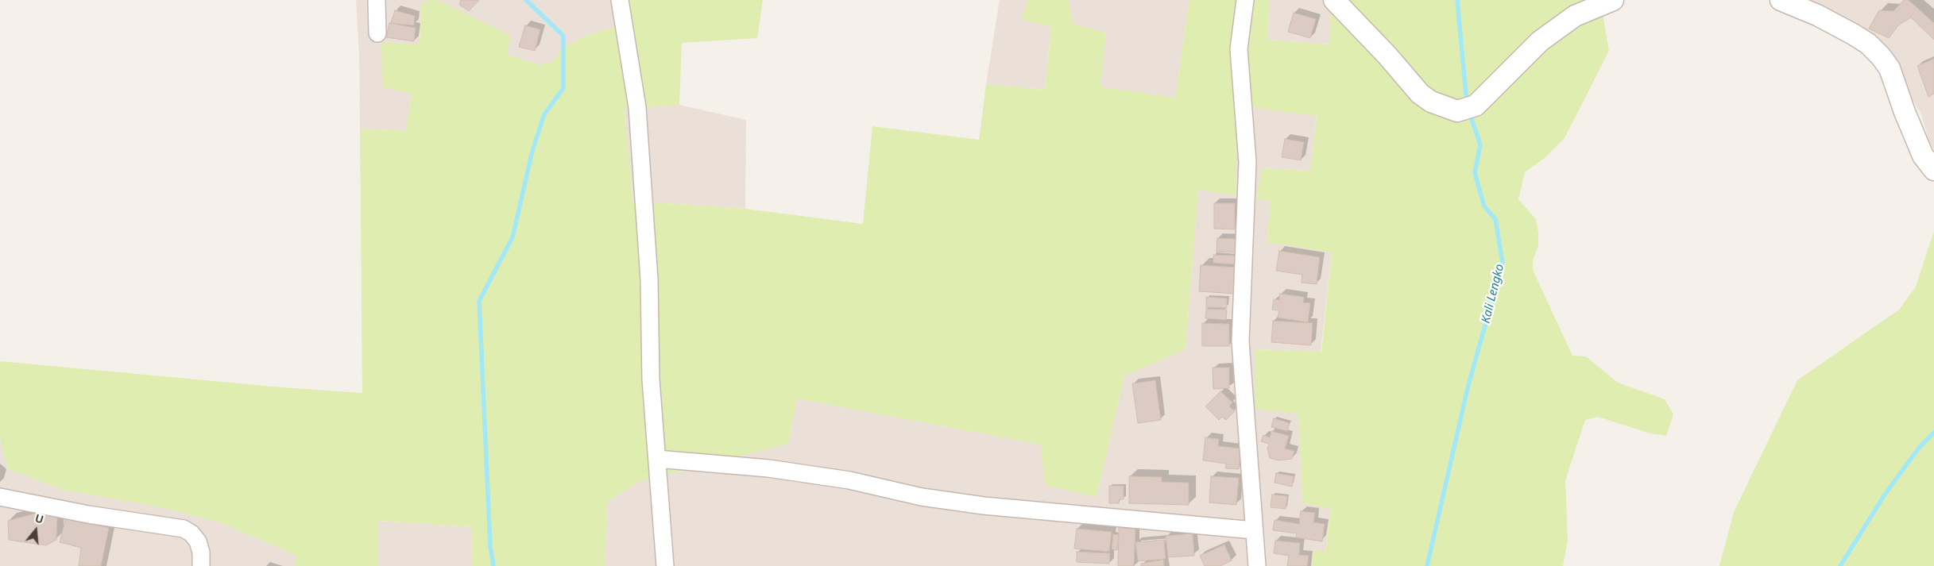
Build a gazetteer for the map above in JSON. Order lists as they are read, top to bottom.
{
  "water": ["Kali Lengko"],
  "north": "top"
}
